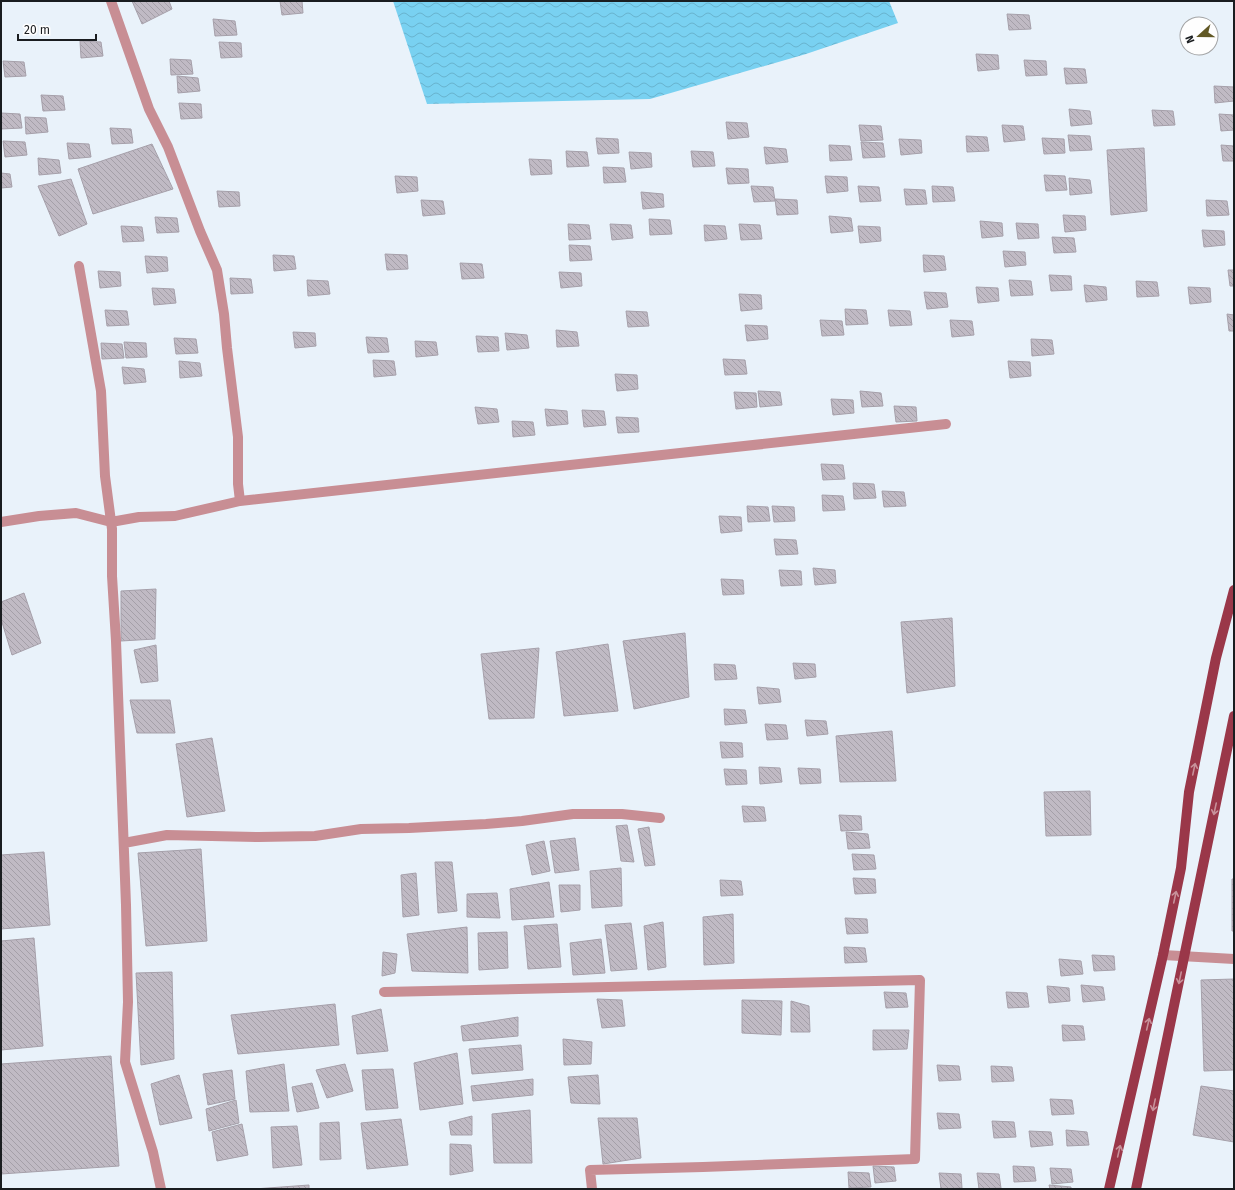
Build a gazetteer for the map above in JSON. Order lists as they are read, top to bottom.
{
  "scale_bar": "20 m",
  "north": "left"
}
